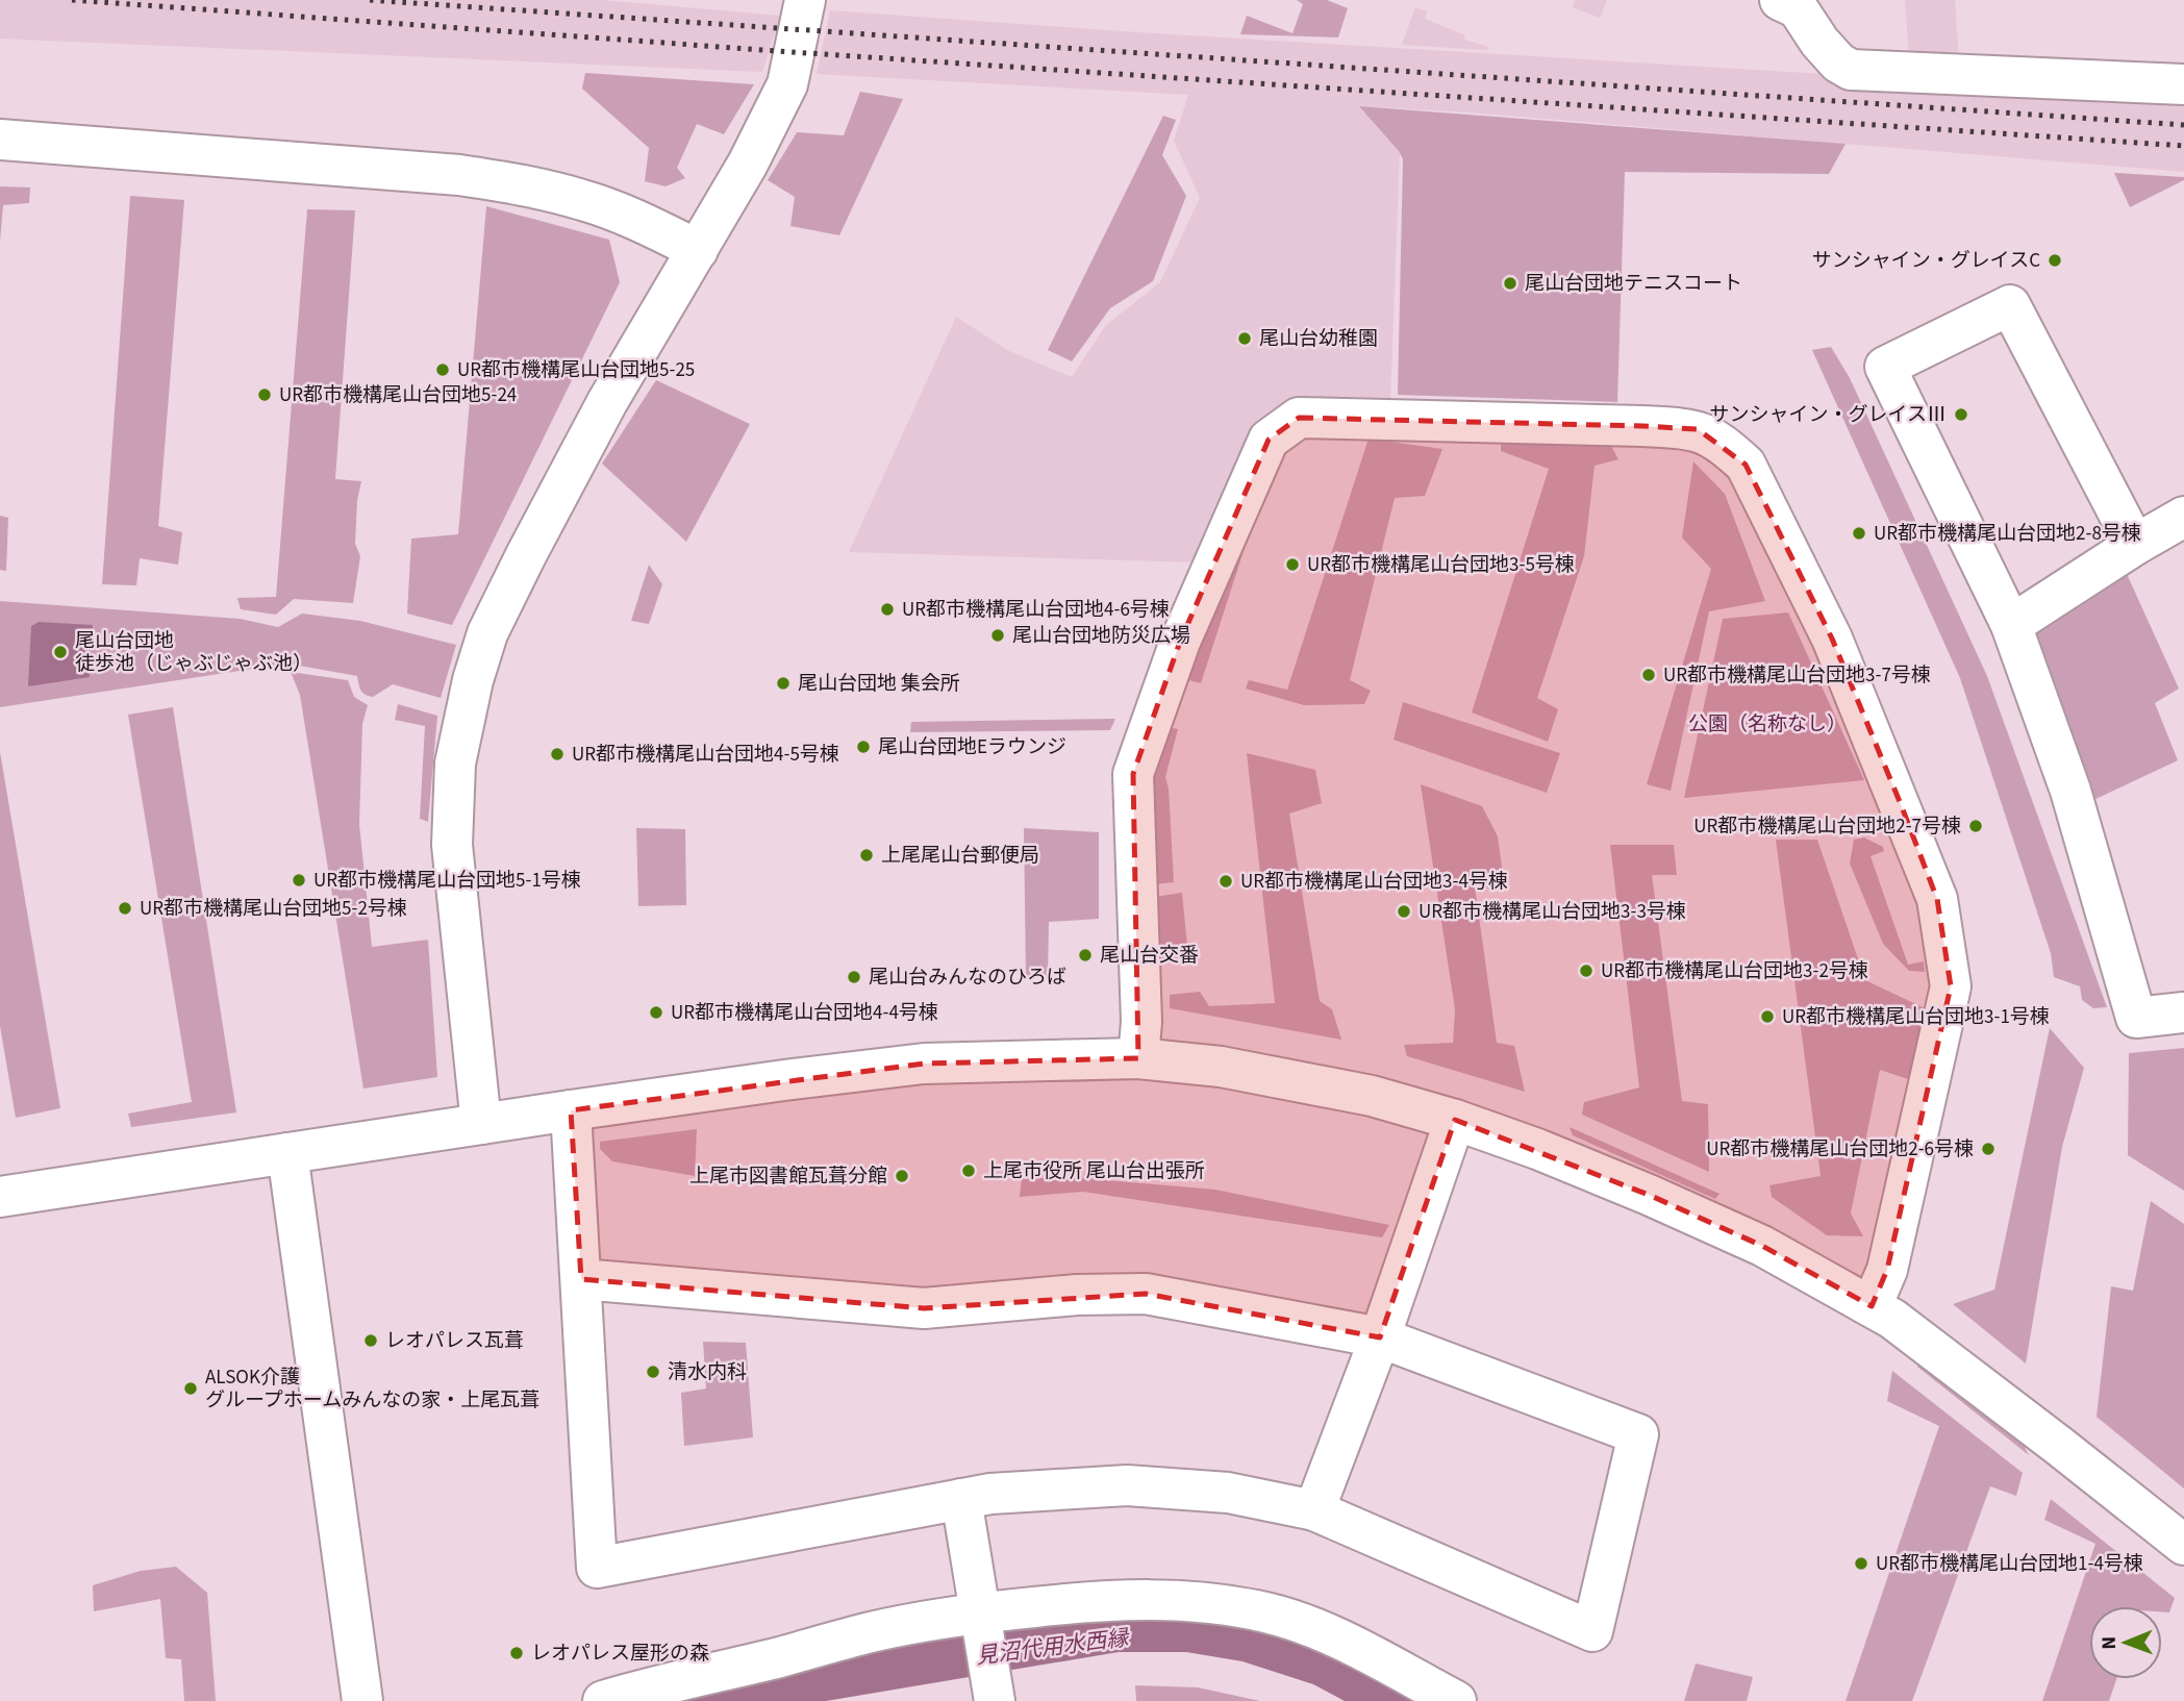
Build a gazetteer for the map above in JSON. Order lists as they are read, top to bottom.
{
  "water": ["見沼代用水西縁"],
  "parks": ["公園（名称なし）"],
  "places": [
    "サンシャイン・グレイスC",
    "尾山台団地テニスコート",
    "尾山台幼稚園",
    "UR都市機構尾山台団地5-25",
    "UR都市機構尾山台団地5-24",
    "サンシャイン・グレイスⅢ",
    "UR都市機構尾山台団地2-8号棟",
    "UR都市機構尾山台団地3-5号棟",
    "UR都市機構尾山台団地4-6号棟",
    "尾山台団地防災広場",
    "尾山台団地 徒歩池（じゃぶじゃぶ池）",
    "UR都市機構尾山台団地3-7号棟",
    "尾山台団地 集会所",
    "尾山台団地Eラウンジ",
    "UR都市機構尾山台団地4-5号棟",
    "UR都市機構尾山台団地2-7号棟",
    "上尾尾山台郵便局",
    "UR都市機構尾山台団地5-1号棟",
    "UR都市機構尾山台団地3-4号棟",
    "UR都市機構尾山台団地5-2号棟",
    "UR都市機構尾山台団地3-3号棟",
    "尾山台交番",
    "UR都市機構尾山台団地3-2号棟",
    "尾山台みんなのひろば",
    "UR都市機構尾山台団地4-4号棟",
    "UR都市機構尾山台団地3-1号棟",
    "UR都市機構尾山台団地2-6号棟",
    "上尾市役所 尾山台出張所",
    "上尾市図書館瓦葺分館",
    "レオパレス瓦葺",
    "清水内科",
    "ALSOK介護 グループホームみんなの家・上尾瓦葺",
    "UR都市機構尾山台団地1-4号棟",
    "レオパレス屋形の森"
  ],
  "north": "left"
}
